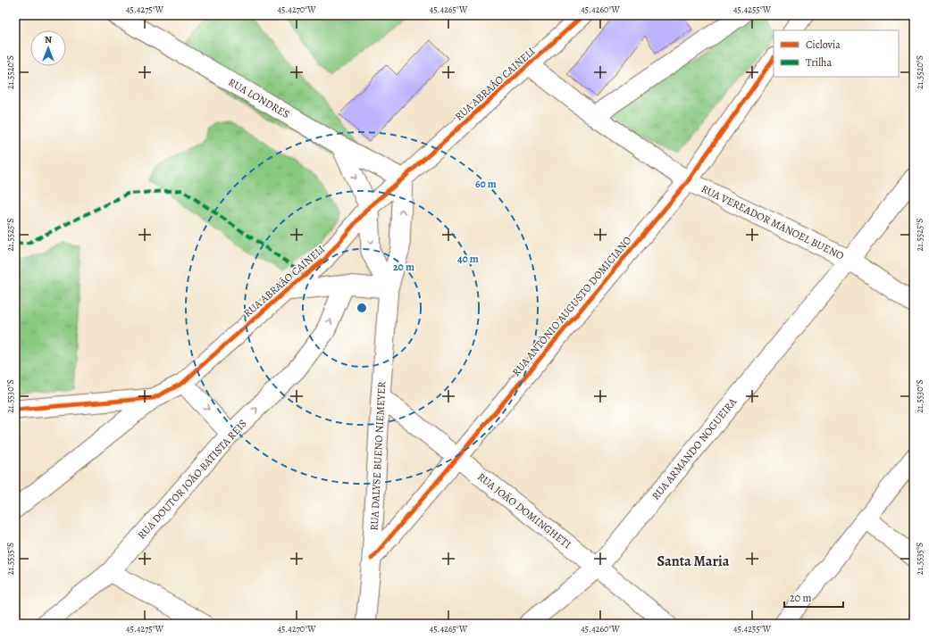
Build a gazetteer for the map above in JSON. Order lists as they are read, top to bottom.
{
  "streets": {
    "street": [
      "RUA ABRAÃO CAINELI",
      "RUA LONDRES",
      "RUA VEREADOR MANOEL BUENO",
      "RUA ANTÔNIO AUGUSTO DOMICIANO",
      "RUA ARMANDO NOGUEIRA",
      "RUA DALYSE BUENO NIEMEYER",
      "RUA DOUTOR JOÃO BATISTA REIS",
      "RUA JOÃO DOMINGHETI"
    ]
  },
  "crossings": [
    ["RUA ABRAÃO CAINELI", "RUA LONDRES"],
    ["RUA ABRAÃO CAINELI", "RUA VEREADOR MANOEL BUENO"],
    ["RUA ABRAÃO CAINELI", "RUA DALYSE BUENO NIEMEYER"],
    ["RUA LONDRES", "RUA DALYSE BUENO NIEMEYER"],
    ["RUA VEREADOR MANOEL BUENO", "RUA ANTÔNIO AUGUSTO DOMICIANO"],
    ["RUA VEREADOR MANOEL BUENO", "RUA ARMANDO NOGUEIRA"],
    ["RUA ANTÔNIO AUGUSTO DOMICIANO", "RUA DALYSE BUENO NIEMEYER"],
    ["RUA ANTÔNIO AUGUSTO DOMICIANO", "RUA JOÃO DOMINGHETI"],
    ["RUA ARMANDO NOGUEIRA", "RUA JOÃO DOMINGHETI"],
    ["RUA DALYSE BUENO NIEMEYER", "RUA JOÃO DOMINGHETI"]
  ],
  "one_way": ["RUA DOUTOR JOÃO BATISTA REIS"],
  "districts": ["Santa Maria"],
  "legend": ["Ciclovia", "Trilha"],
  "scale_bar": "20 m",
  "north": "top",
  "coordinates": [
    "45.4275°W",
    "45.4270°W",
    "45.4265°W",
    "45.4260°W",
    "45.4255°W",
    "21.5520°S",
    "21.5525°S",
    "21.5530°S",
    "21.5535°S"
  ],
  "rings": ["60 m", "40 m", "20 m"]
}
